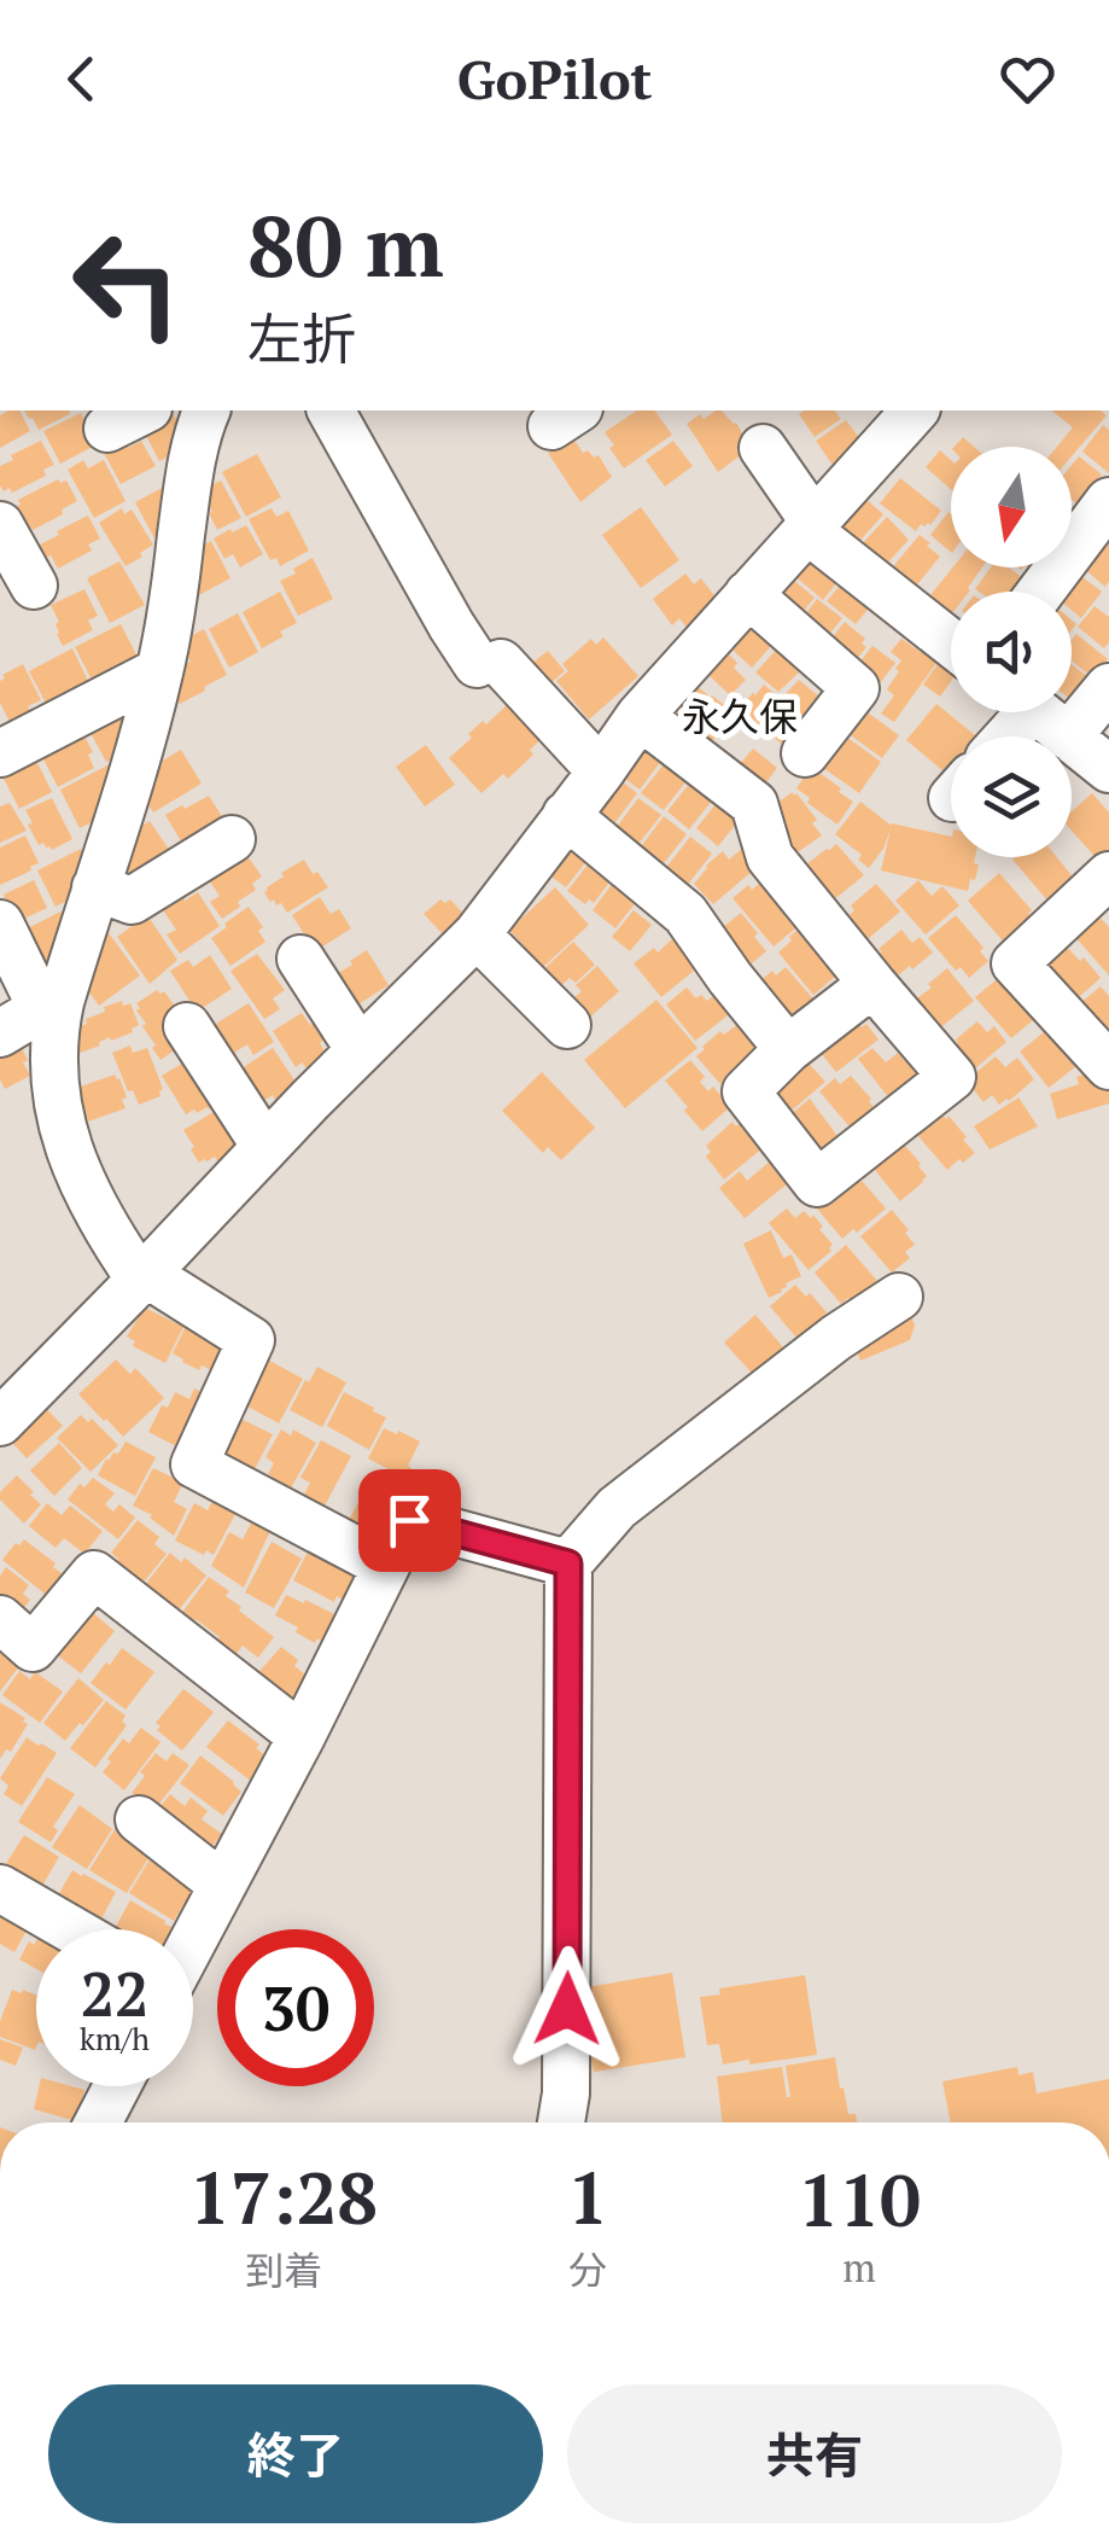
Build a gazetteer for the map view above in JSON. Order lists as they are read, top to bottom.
{
  "districts": ["永久保"],
  "north": "bottom",
  "page": {
    "header": "GoPilot",
    "turn": ["80 m", "左折"],
    "speed": "22 km/h",
    "limit": "30",
    "eta": [
      "17:28",
      "到着",
      "1",
      "分",
      "110",
      "m"
    ],
    "buttons": ["終了", "共有"]
  }
}
